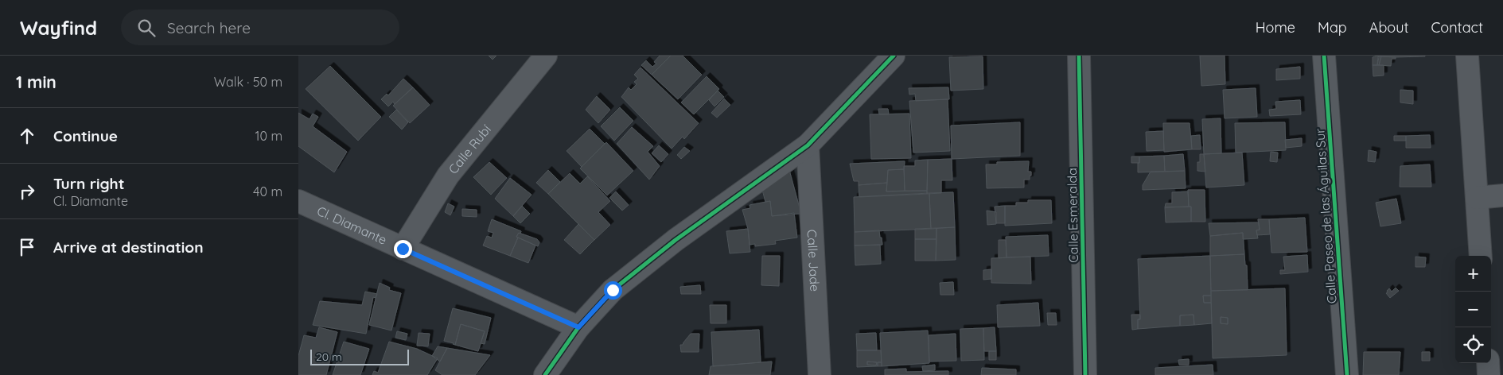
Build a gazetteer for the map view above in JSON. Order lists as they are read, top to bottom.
{
  "streets": {
    "street": [
      "Calle Rubí",
      "Calle Esmeralda",
      "Calle Paseo de las Águilas Sur",
      "Cl. Diamante",
      "Calle Jade"
    ]
  },
  "crossings": [
    ["Calle Rubí", "Cl. Diamante"]
  ],
  "scale_bar": "20 m",
  "page": {
    "header": "Wayfind",
    "search": "Search here",
    "nav": [
      "Home",
      "Map",
      "About",
      "Contact"
    ],
    "heading": ["1 min", "Walk · 50 m"],
    "list": [
      ["Continue", "10 m"],
      ["Turn right", "Cl. Diamante", "40 m"],
      "Arrive at destination"
    ],
    "map_buttons": ["+", "−"],
    "scale": "20 m"
  }
}
